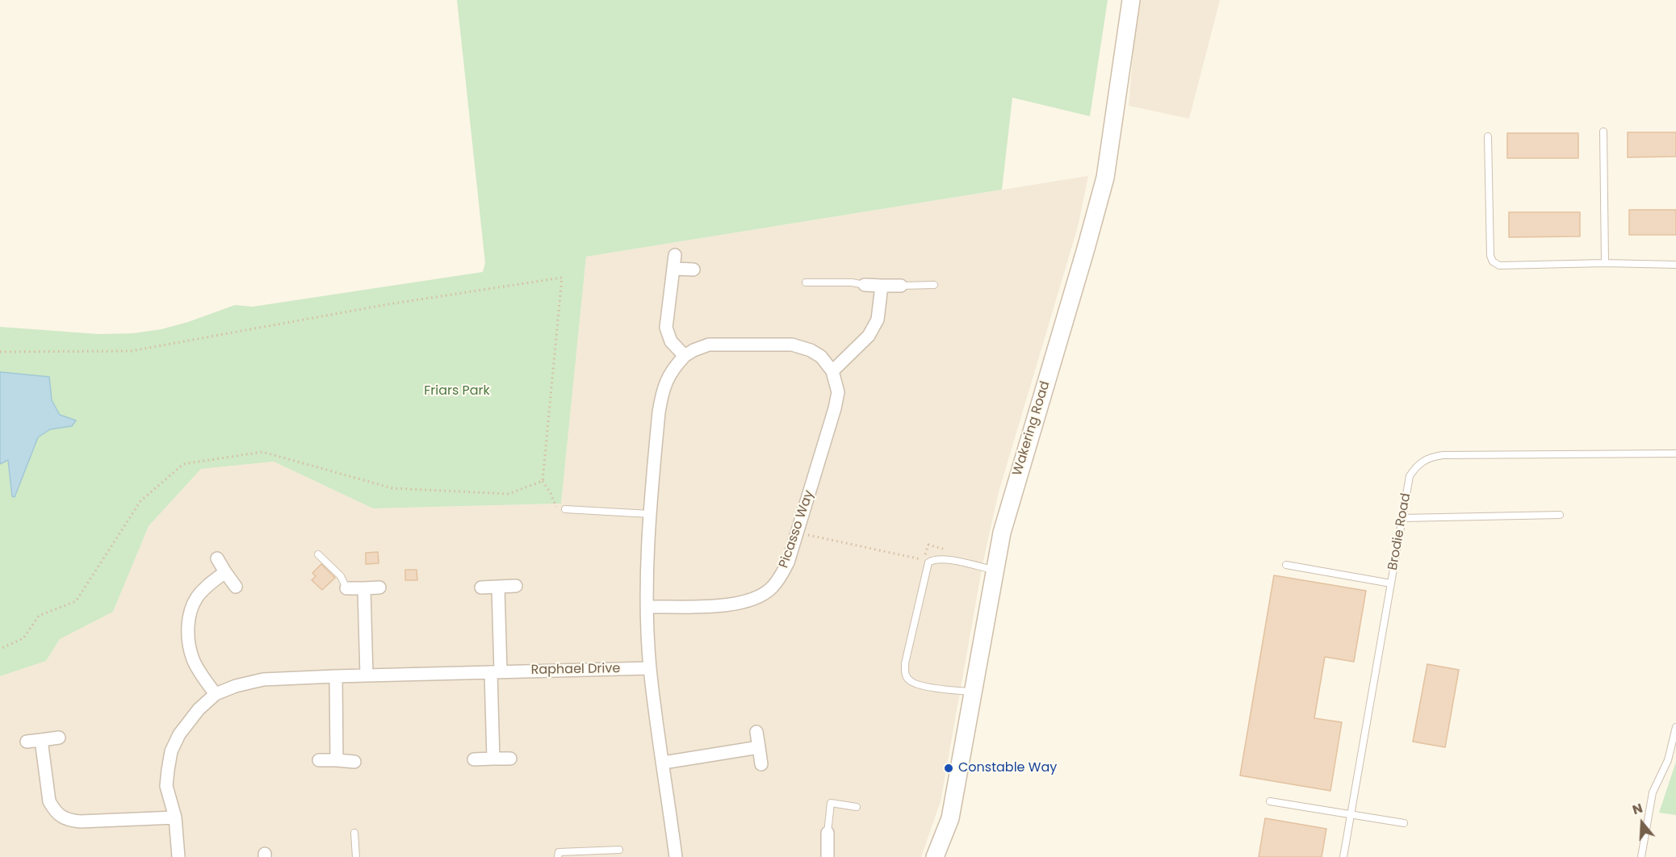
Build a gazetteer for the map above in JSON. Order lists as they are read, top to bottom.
{
  "streets": {
    "street": ["Wakering Road", "Picasso Way", "Raphael Drive"],
    "lane": ["Brodie Road"]
  },
  "parks": ["Friars Park"],
  "places": ["Constable Way"],
  "north": "top"
}
